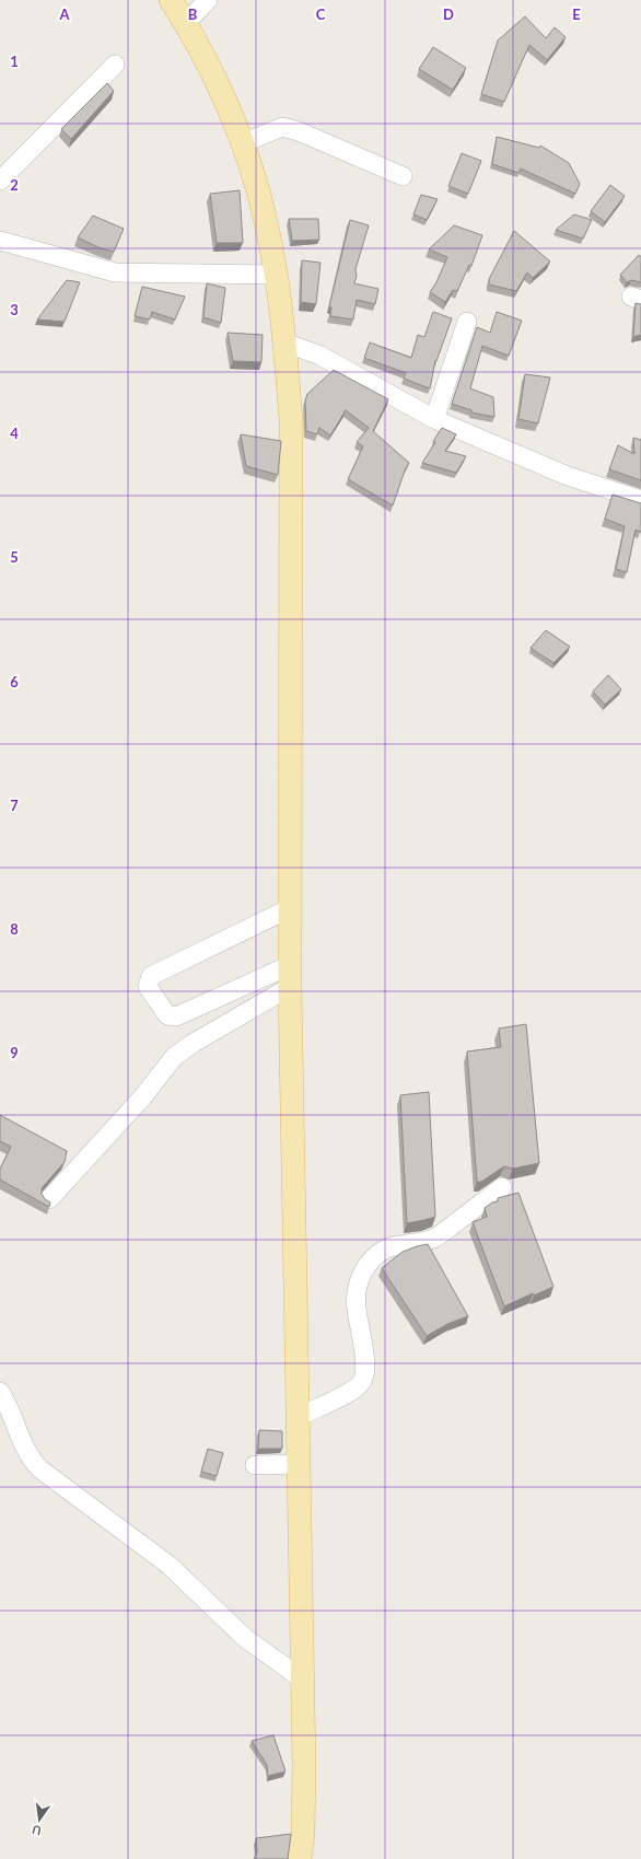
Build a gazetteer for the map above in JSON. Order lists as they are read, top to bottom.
{
  "north": "bottom",
  "grid": {
    "columns": [
      "A",
      "B",
      "C",
      "D",
      "E"
    ],
    "rows": [
      "1",
      "2",
      "3",
      "4",
      "5",
      "6",
      "7",
      "8",
      "9"
    ]
  }
}
